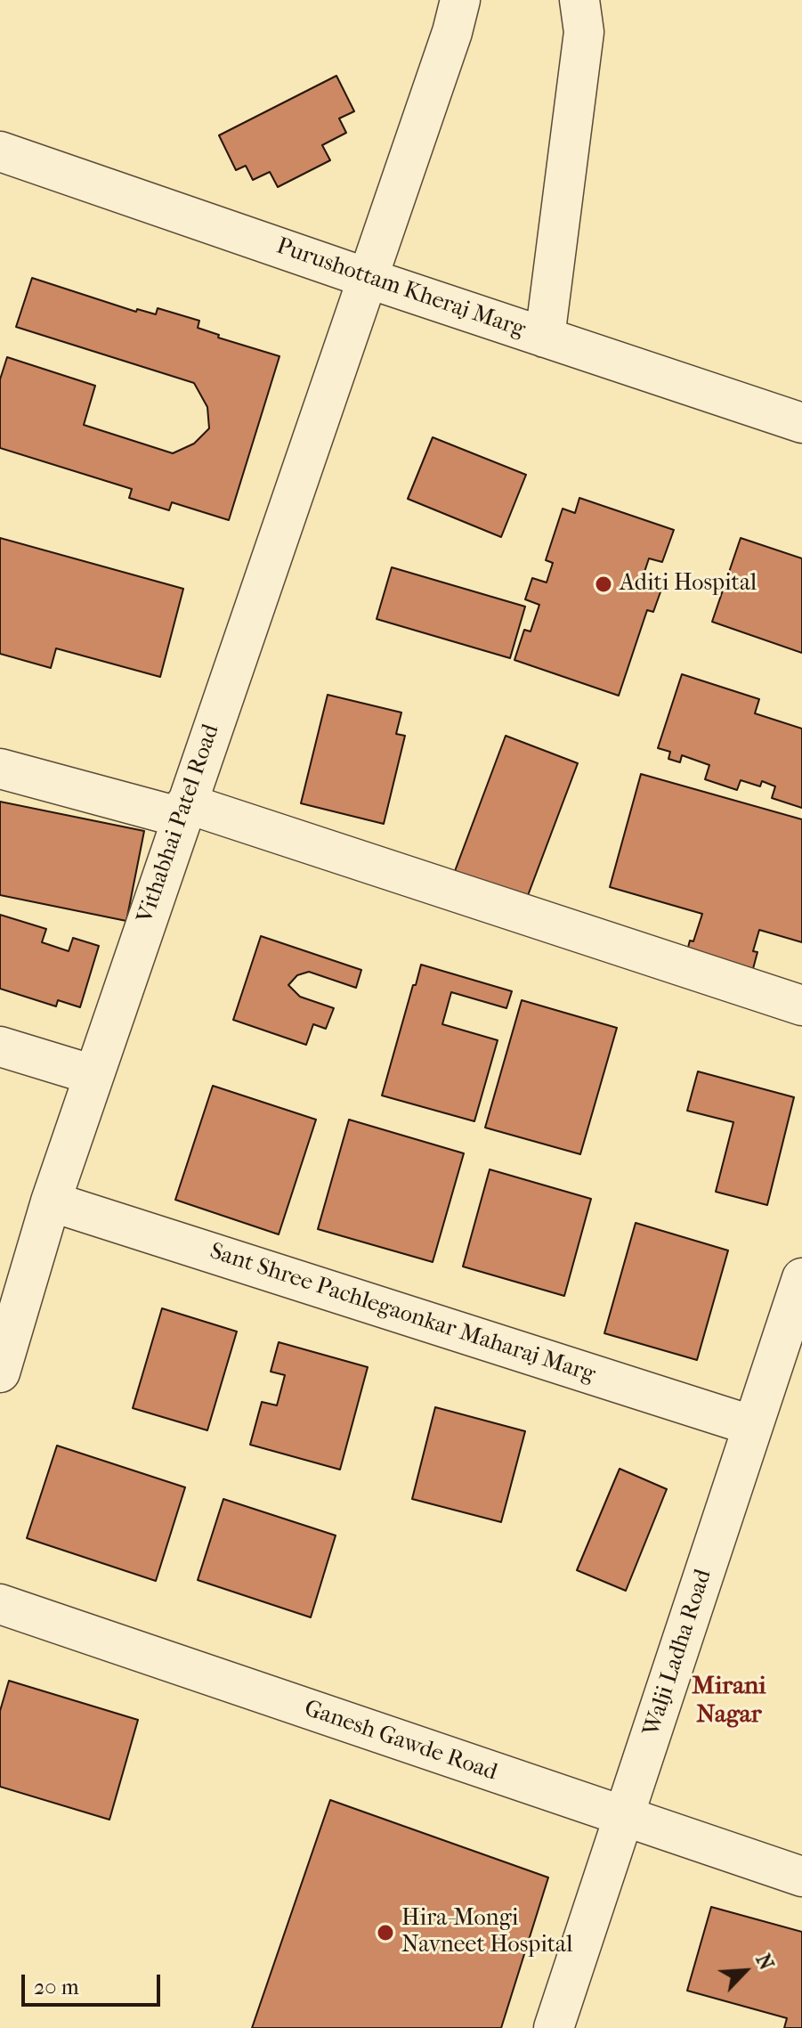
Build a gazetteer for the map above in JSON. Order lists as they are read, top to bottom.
{
  "streets": {
    "street": [
      "Purushottam Kheraj Marg",
      "Vithabhai Patel Road",
      "Sant Shree Pachlegaonkar Maharaj Marg",
      "Walji Ladha Road",
      "Ganesh Gawde Road"
    ]
  },
  "crossings": [
    ["Purushottam Kheraj Marg", "Vithabhai Patel Road"],
    ["Vithabhai Patel Road", "Sant Shree Pachlegaonkar Maharaj Marg"],
    ["Sant Shree Pachlegaonkar Maharaj Marg", "Walji Ladha Road"],
    ["Walji Ladha Road", "Ganesh Gawde Road"]
  ],
  "districts": ["Mirani Nagar"],
  "places": ["Aditi Hospital", "Hira-Mongi Navneet Hospital"],
  "scale_bar": "20 m",
  "north": "top right"
}
